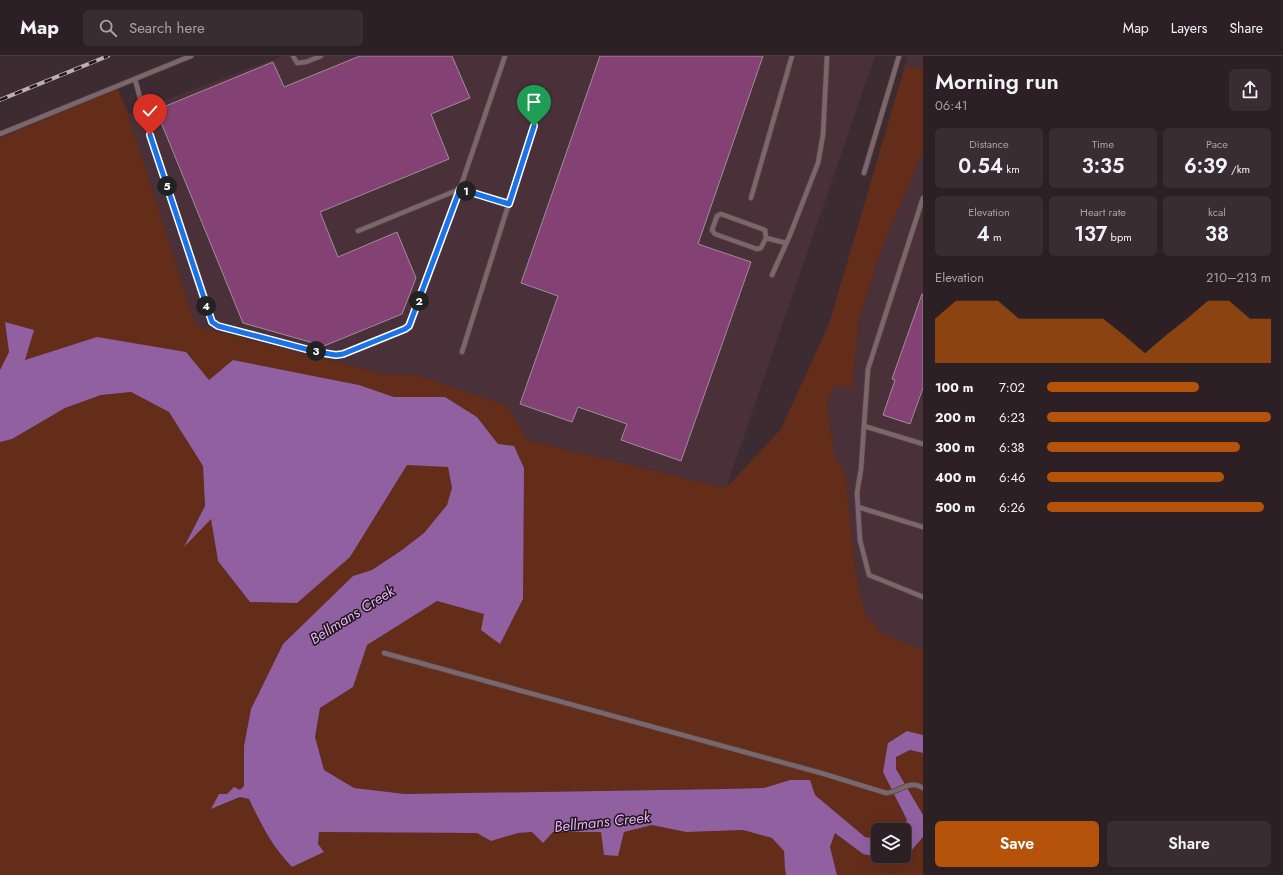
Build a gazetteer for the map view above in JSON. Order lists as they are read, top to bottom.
{
  "water": ["Bellmans Creek"],
  "page": {
    "header": "Map",
    "search": "Search here",
    "nav": ["Map", "Layers", "Share"],
    "heading": ["Morning run", "06:41"],
    "stats": [
      ["Distance", "0.54 km"],
      ["Time", "3:35"],
      ["Pace", "6:39 /km"],
      ["Elevation", "4 m"],
      ["Heart rate", "137 bpm"],
      ["kcal", "38"]
    ],
    "pins": [
      "5",
      "1",
      "2",
      "4",
      "3"
    ],
    "chart": ["Elevation", "210–213 m"],
    "list": [
      {
        "name": "100 m",
        "note": "7:02"
      },
      {
        "name": "200 m",
        "note": "6:23"
      },
      {
        "name": "300 m",
        "note": "6:38"
      },
      {
        "name": "400 m",
        "note": "6:46"
      },
      {
        "name": "500 m",
        "note": "6:26"
      }
    ],
    "buttons": ["Save", "Share"]
  }
}
